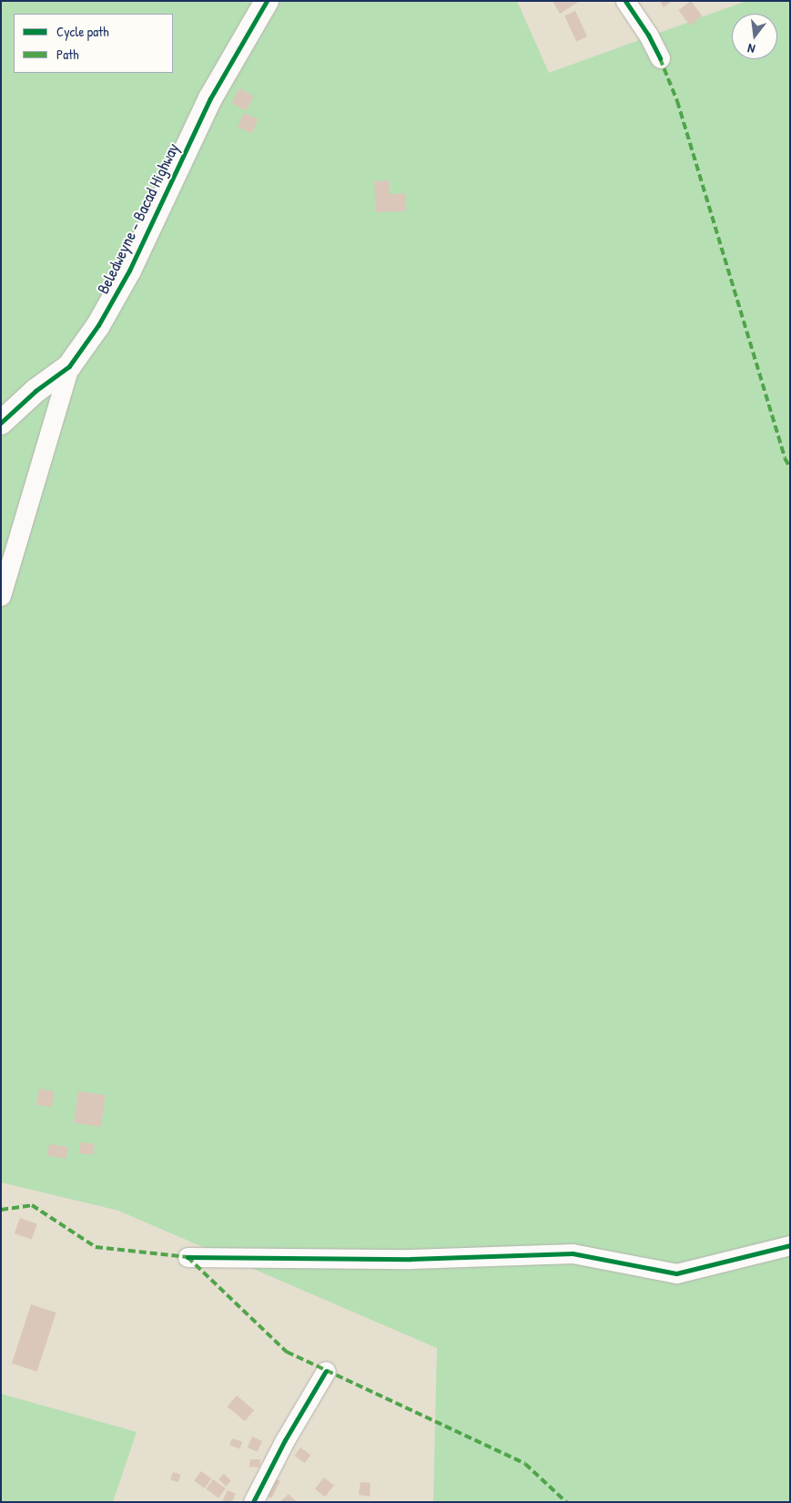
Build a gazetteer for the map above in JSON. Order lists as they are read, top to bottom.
{
  "streets": {
    "street": ["Beledweyne - Bacad Highway"]
  },
  "legend": ["Cycle path", "Path"],
  "north": "bottom"
}
